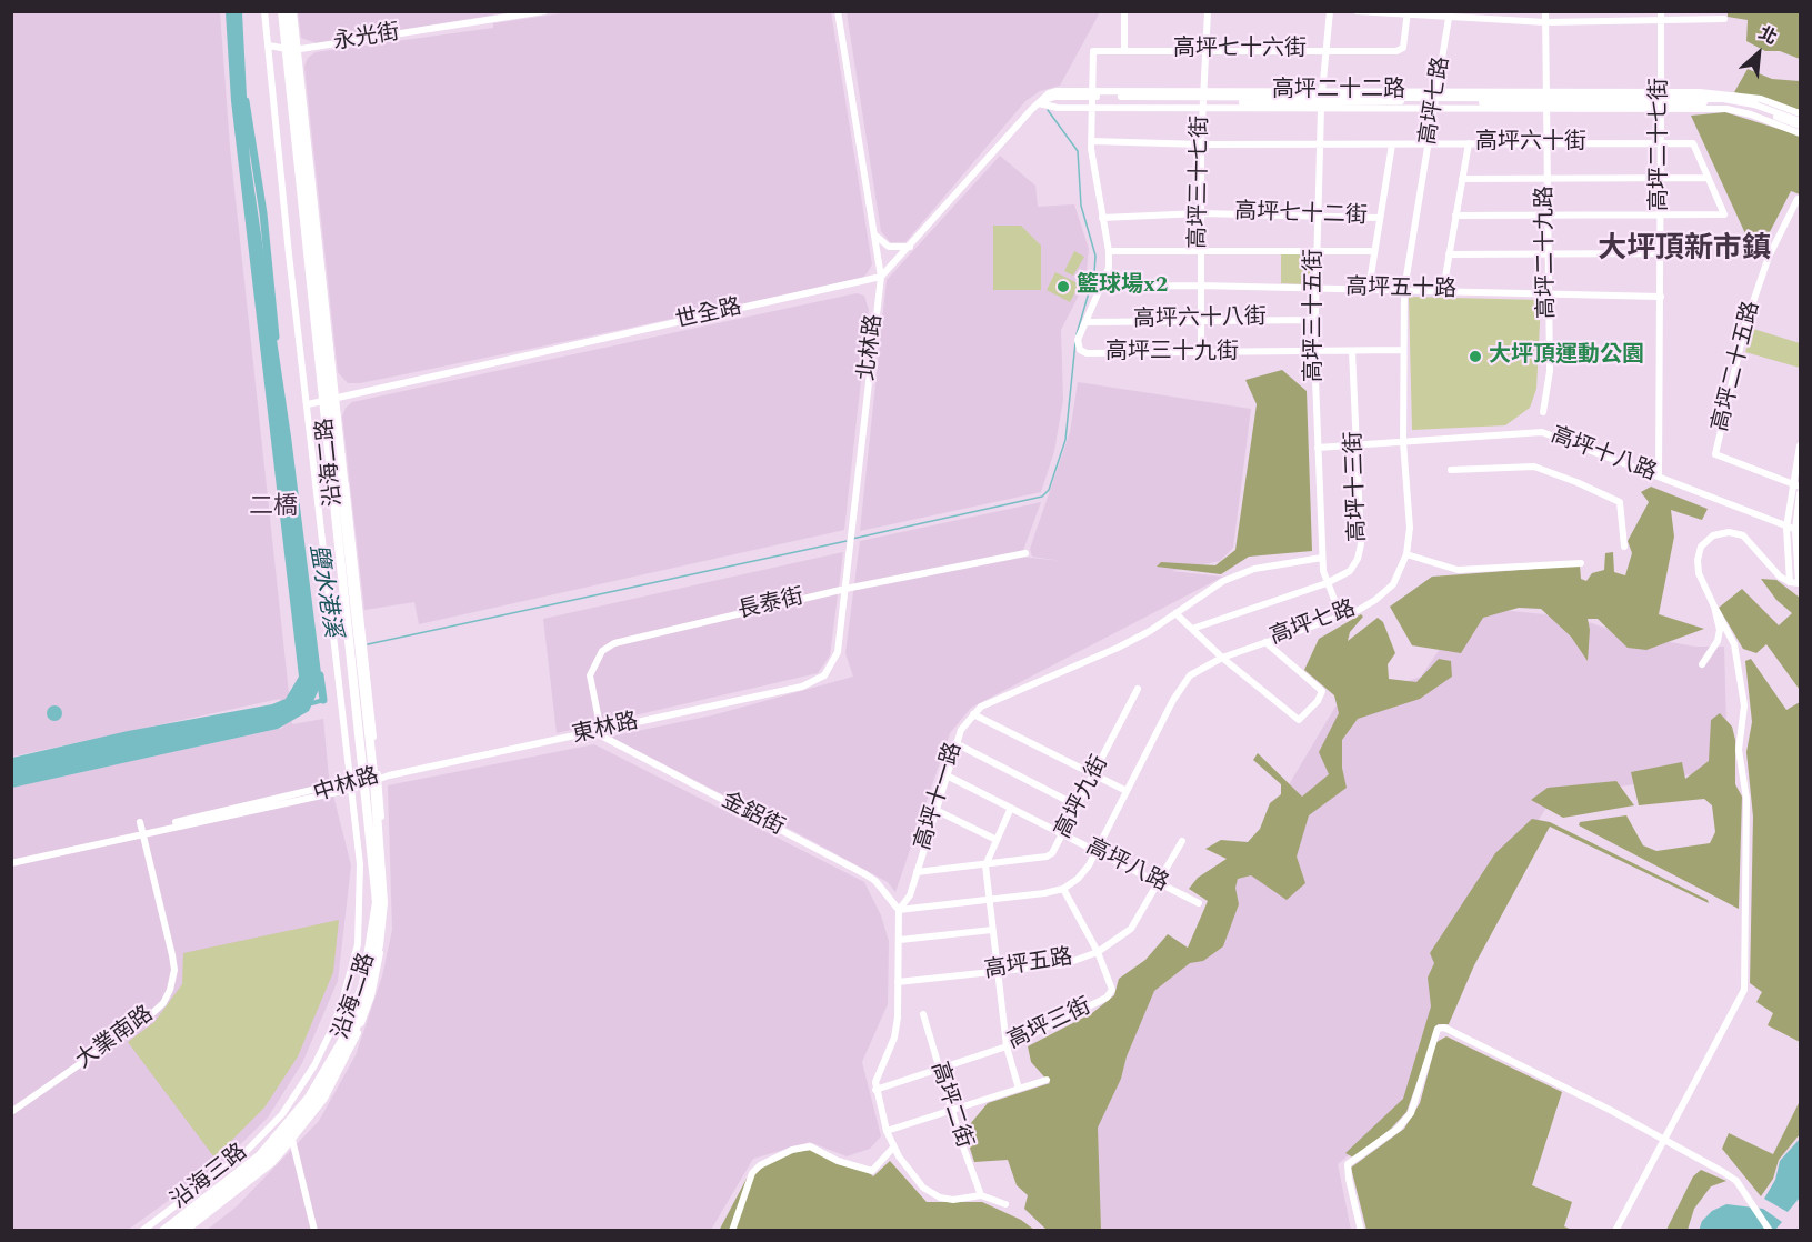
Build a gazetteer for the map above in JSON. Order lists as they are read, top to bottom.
{
  "streets": {
    "main road": ["沿海二路", "沿海三路"],
    "street": [
      "永光街",
      "高坪七十六街",
      "高坪二十二路",
      "高坪七路",
      "高坪六十街",
      "高坪二十七街",
      "高坪三十七街",
      "高坪七十二街",
      "高坪二十九路",
      "高坪五十路",
      "世全路",
      "高坪三十五街",
      "高坪六十八街",
      "北林路",
      "高坪三十九街",
      "高坪二十五路",
      "高坪十八路",
      "高坪十三街",
      "長泰街",
      "東林路",
      "中林路",
      "高坪十一路",
      "高坪九街",
      "金鋁街",
      "高坪八路",
      "高坪五路",
      "高坪三街",
      "大業南路",
      "高坪二街"
    ]
  },
  "crossings": [
    ["永光街", "沿海二路"],
    ["高坪七十六街", "高坪二十二路"],
    ["高坪七十六街", "高坪三十七街"],
    ["高坪七十六街", "高坪三十五街"],
    ["高坪七十六街", "高坪三十九街"],
    ["高坪二十二路", "高坪七路"],
    ["高坪二十二路", "高坪二十七街"],
    ["高坪二十二路", "高坪三十七街"],
    ["高坪二十二路", "高坪二十九路"],
    ["高坪二十二路", "高坪三十五街"],
    ["高坪二十二路", "高坪三十九街"],
    ["高坪七路", "高坪六十街"],
    ["高坪七路", "高坪五十路"],
    ["高坪七路", "高坪三十五街"],
    ["高坪七路", "高坪三十九街"],
    ["高坪七路", "高坪十八路"],
    ["高坪七路", "高坪八路"],
    ["高坪七路", "高坪三街"],
    ["高坪六十街", "高坪二十七街"],
    ["高坪六十街", "高坪三十七街"],
    ["高坪六十街", "高坪二十九路"],
    ["高坪六十街", "高坪三十五街"],
    ["高坪六十街", "高坪三十九街"],
    ["高坪二十七街", "高坪五十路"],
    ["高坪二十七街", "高坪十八路"],
    ["高坪三十七街", "高坪七十二街"],
    ["高坪三十七街", "高坪五十路"],
    ["高坪三十七街", "高坪六十八街"],
    ["高坪三十七街", "高坪三十九街"],
    ["高坪七十二街", "高坪三十五街"],
    ["高坪七十二街", "高坪三十九街"],
    ["高坪二十九路", "高坪五十路"],
    ["高坪五十路", "高坪三十五街"],
    ["高坪五十路", "高坪三十九街"],
    ["世全路", "北林路"],
    ["世全路", "沿海二路"],
    ["高坪三十五街", "高坪六十八街"],
    ["高坪三十五街", "高坪三十九街"],
    ["高坪三十五街", "高坪十八路"],
    ["高坪三十五街", "高坪十三街"],
    ["高坪三十五街", "高坪十一路"],
    ["高坪六十八街", "高坪三十九街"],
    ["北林路", "長泰街"],
    ["北林路", "東林路"],
    ["高坪三十九街", "高坪十三街"],
    ["高坪十八路", "高坪十三街"],
    ["沿海二路", "中林路"],
    ["沿海二路", "沿海三路"],
    ["長泰街", "東林路"],
    ["長泰街", "金鋁街"],
    ["東林路", "中林路"],
    ["東林路", "金鋁街"],
    ["中林路", "大業南路"],
    ["高坪十一路", "高坪九街"],
    ["高坪十一路", "金鋁街"],
    ["高坪十一路", "高坪八路"],
    ["高坪十一路", "高坪五路"],
    ["高坪十一路", "高坪三街"],
    ["高坪九街", "高坪八路"],
    ["高坪八路", "高坪五路"],
    ["高坪五路", "高坪三街"],
    ["高坪三街", "高坪二街"]
  ],
  "districts": ["大坪頂新市鎮", "二橋"],
  "water": ["鹽水港溪"],
  "places": ["籃球場x2", "大坪頂運動公園"],
  "north": "top right"
}
